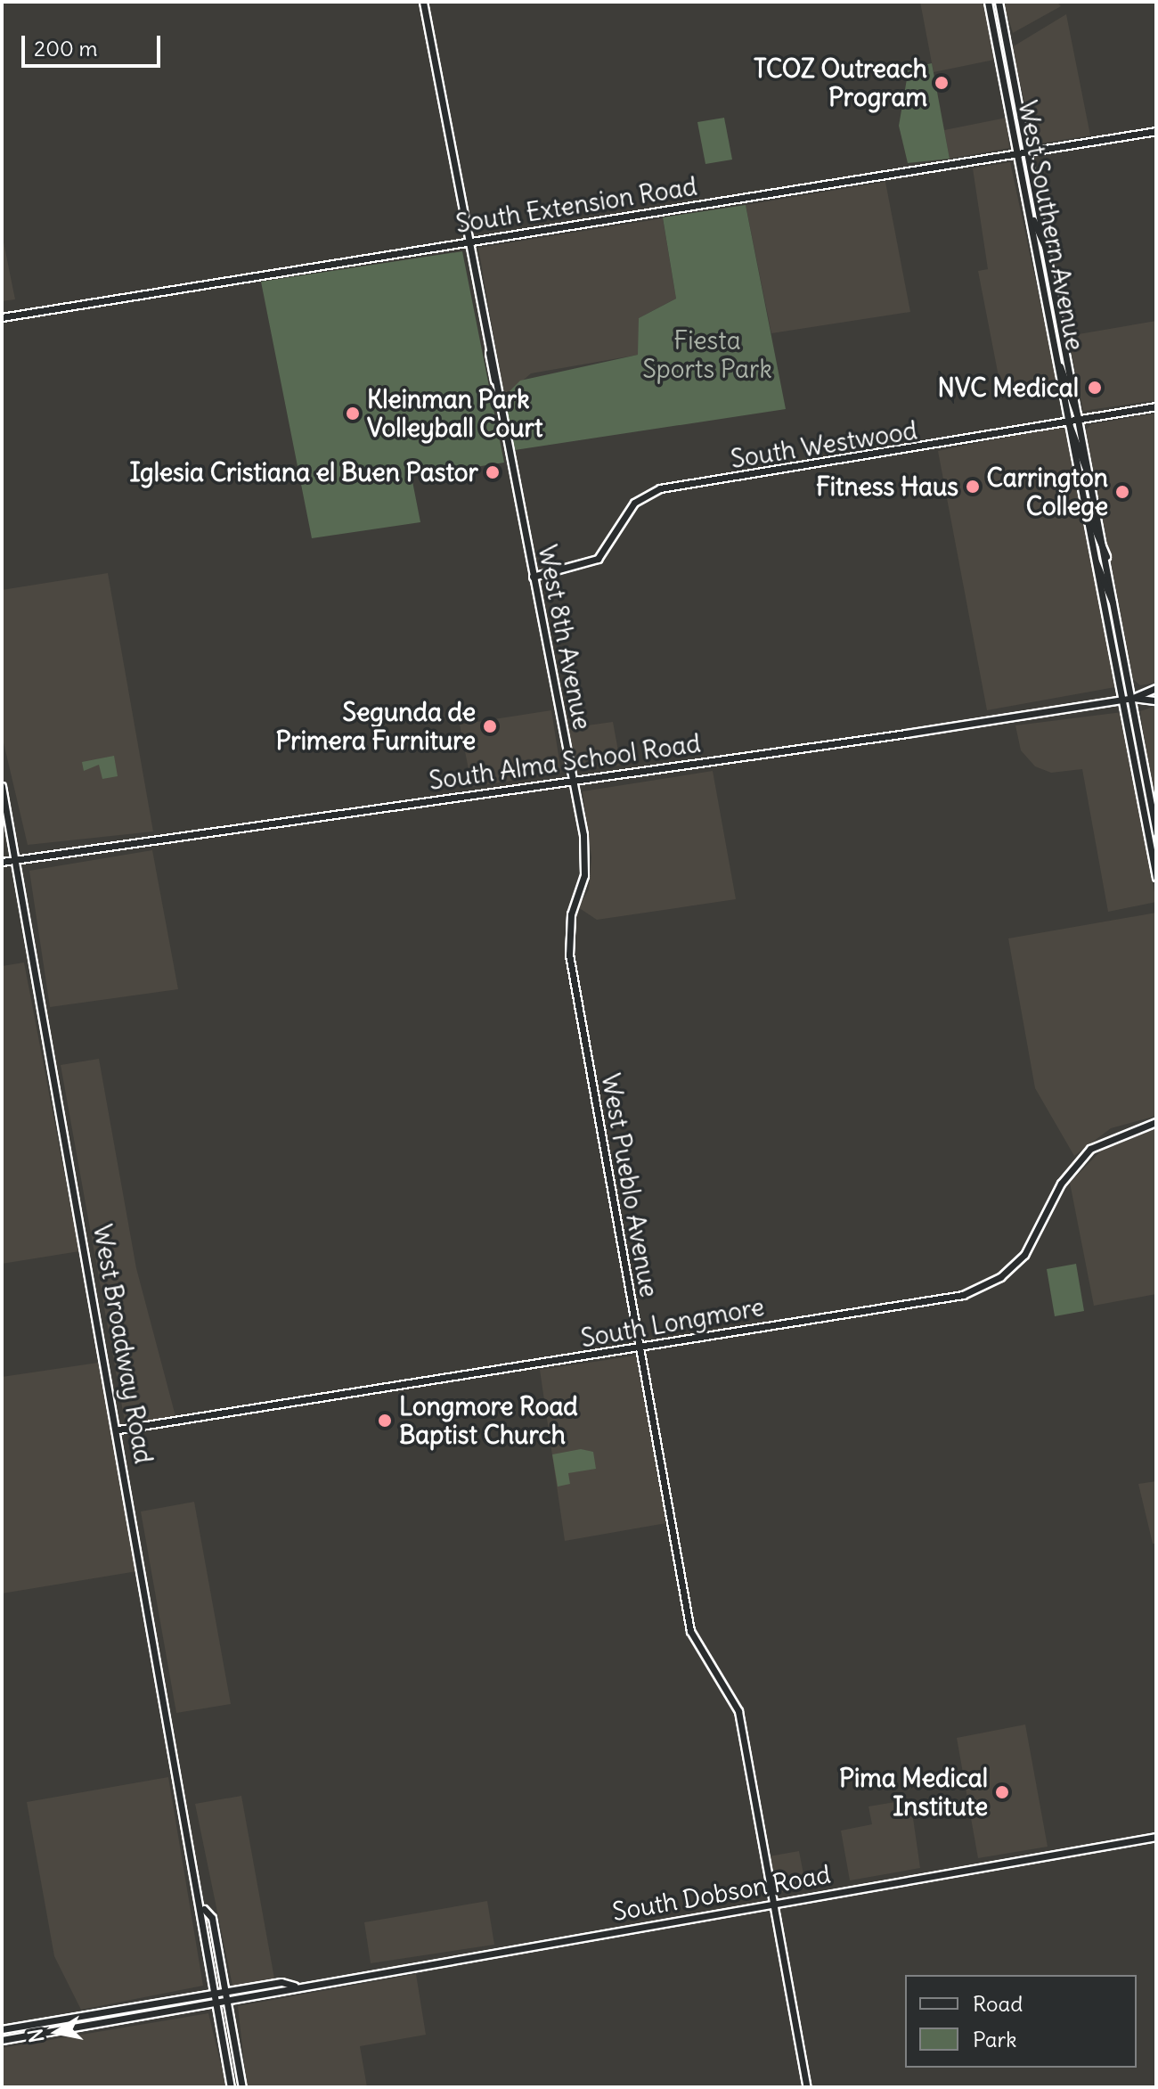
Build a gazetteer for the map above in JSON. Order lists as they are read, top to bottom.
{
  "streets": {
    "main road": [
      "South Extension Road",
      "West Southern Avenue",
      "South Westwood",
      "West 8th Avenue",
      "South Alma School Road",
      "West Pueblo Avenue",
      "South Longmore",
      "West Broadway Road",
      "South Dobson Road"
    ]
  },
  "crossings": [
    ["South Extension Road", "West Southern Avenue"],
    ["South Extension Road", "West 8th Avenue"],
    ["West Southern Avenue", "South Westwood"],
    ["West Southern Avenue", "South Alma School Road"],
    ["South Westwood", "West 8th Avenue"],
    ["West 8th Avenue", "South Alma School Road"],
    ["West 8th Avenue", "West Pueblo Avenue"],
    ["South Alma School Road", "West Broadway Road"],
    ["West Pueblo Avenue", "South Longmore"],
    ["West Pueblo Avenue", "South Dobson Road"],
    ["South Longmore", "West Broadway Road"],
    ["West Broadway Road", "South Dobson Road"]
  ],
  "parks": ["Fiesta Sports Park"],
  "places": [
    "TCOZ Outreach Program",
    "NVC Medical",
    "Kleinman Park Volleyball Court",
    "Iglesia Cristiana el Buen Pastor",
    "Fitness Haus",
    "Carrington College",
    "Segunda de Primera Furniture",
    "Longmore Road Baptist Church",
    "Pima Medical Institute"
  ],
  "legend": ["Road", "Park"],
  "scale_bar": "200 m",
  "north": "left"
}
